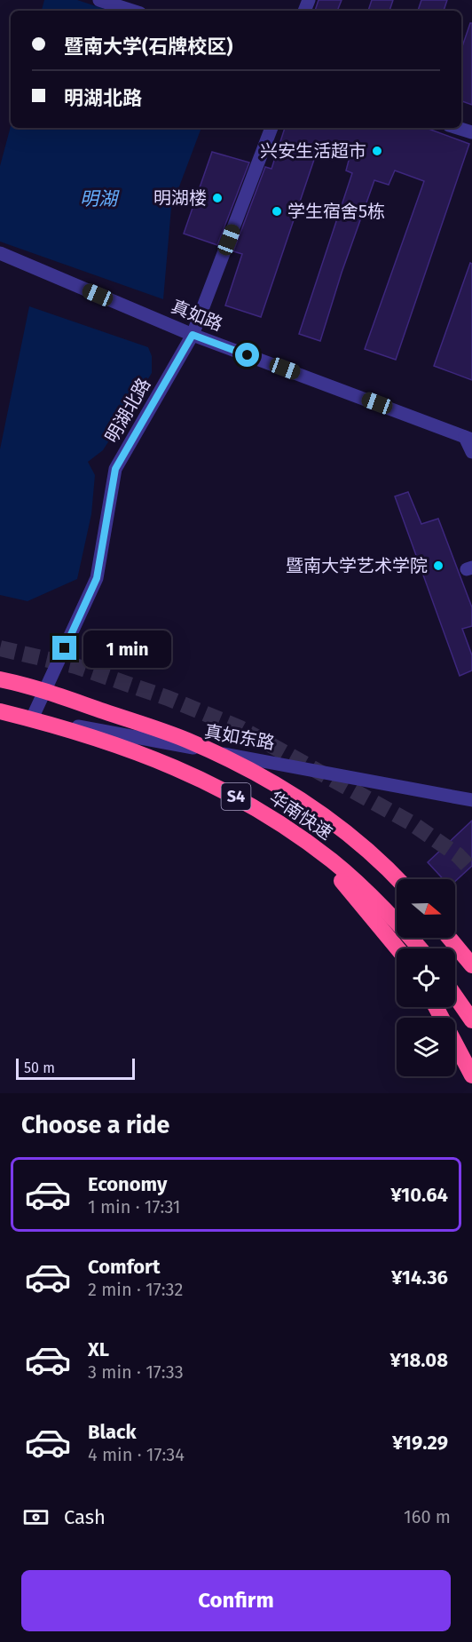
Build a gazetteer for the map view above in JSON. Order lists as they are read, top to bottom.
{
  "streets": {
    "highway": ["S4", "华南快速"],
    "street": ["真如路", "明湖北路", "真如东路"]
  },
  "crossings": [
    ["真如路", "明湖北路"],
    ["明湖北路", "真如东路"],
    ["真如东路", "华南快速"]
  ],
  "water": ["明湖"],
  "places": [
    "兴安生活超市",
    "明湖楼",
    "学生宿舍5栋",
    "暨南大学艺术学院"
  ],
  "scale_bar": "50 m",
  "north": "right",
  "page": {
    "banner": ["暨南大学(石牌校区)", "明湖北路"],
    "bubble": "1 min",
    "scale": "50 m",
    "heading": "Choose a ride",
    "list": [
      {
        "name": "Economy",
        "note": "1 min · 17:31",
        "value": "¥10.64"
      },
      {
        "name": "Comfort",
        "note": "2 min · 17:32",
        "value": "¥14.36"
      },
      {
        "name": "XL",
        "note": "3 min · 17:33",
        "value": "¥18.08"
      },
      {
        "name": "Black",
        "note": "4 min · 17:34",
        "value": "¥19.29"
      }
    ],
    "pay": ["Cash", "160 m"],
    "buttons": "Confirm"
  }
}
